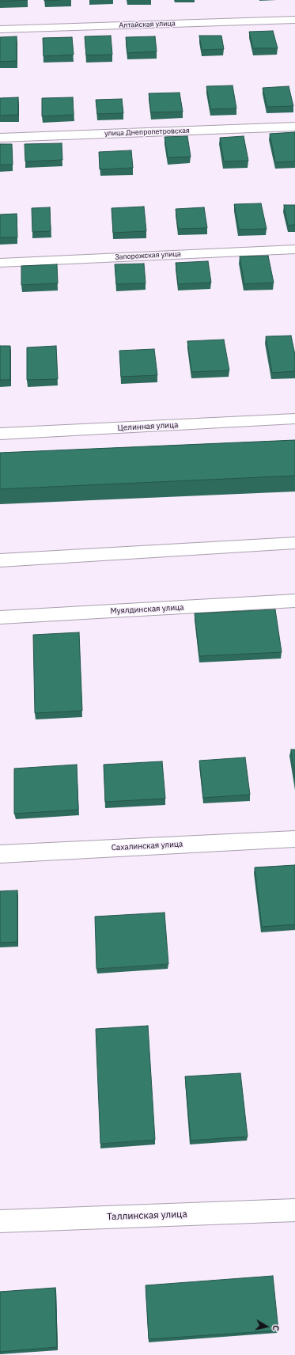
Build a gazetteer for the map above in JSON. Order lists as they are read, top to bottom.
{
  "streets": {
    "street": [
      "Алтайская улица",
      "улица Днепропетровская",
      "Запорожская улица",
      "Целинная улица",
      "Муялдинская улица",
      "Сахалинская улица",
      "Таллинская улица"
    ]
  },
  "north": "right"
}
